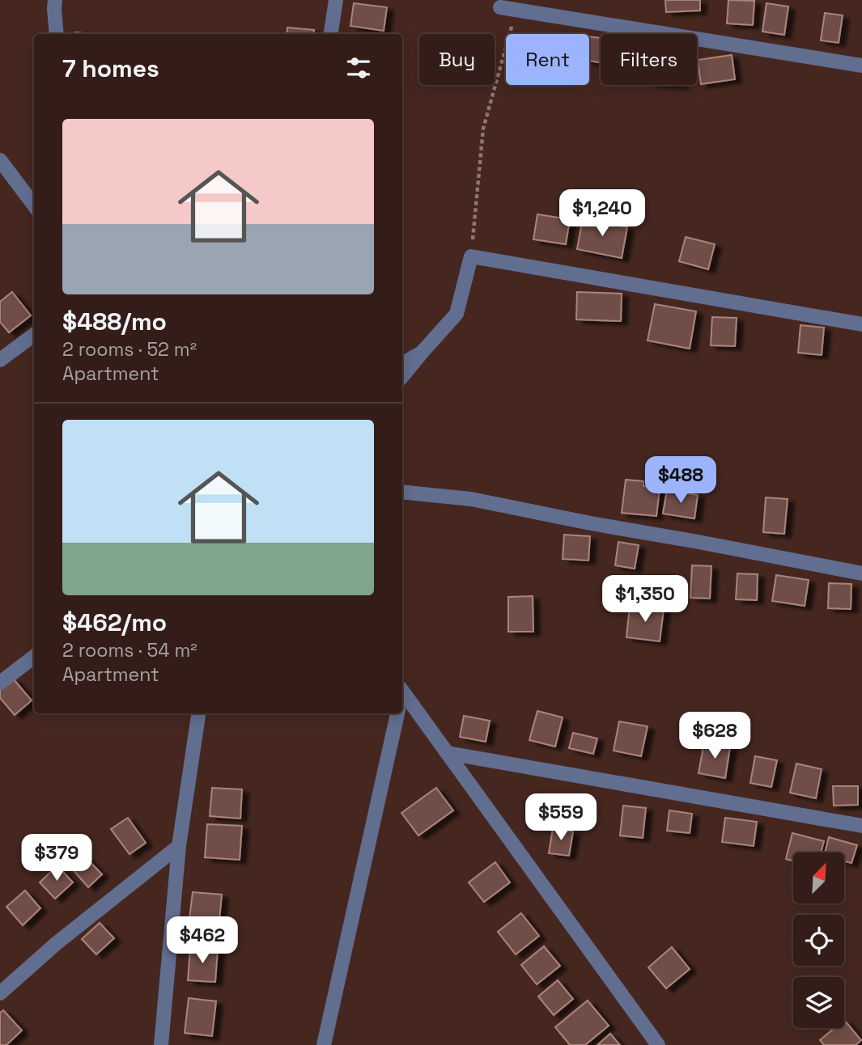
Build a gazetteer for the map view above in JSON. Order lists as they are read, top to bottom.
{
  "north": "top right",
  "page": {
    "chip": ["Buy", "Rent", "Filters"],
    "heading": "7 homes",
    "list": [
      {
        "name": "$488/mo",
        "note": "2 rooms · 52 m² · Apartment"
      },
      {
        "name": "$462/mo",
        "note": "2 rooms · 54 m² · Apartment"
      }
    ],
    "price": [
      "$1,240",
      "$488",
      "$1,350",
      "$628",
      "$559",
      "$379",
      "$462"
    ]
  }
}
